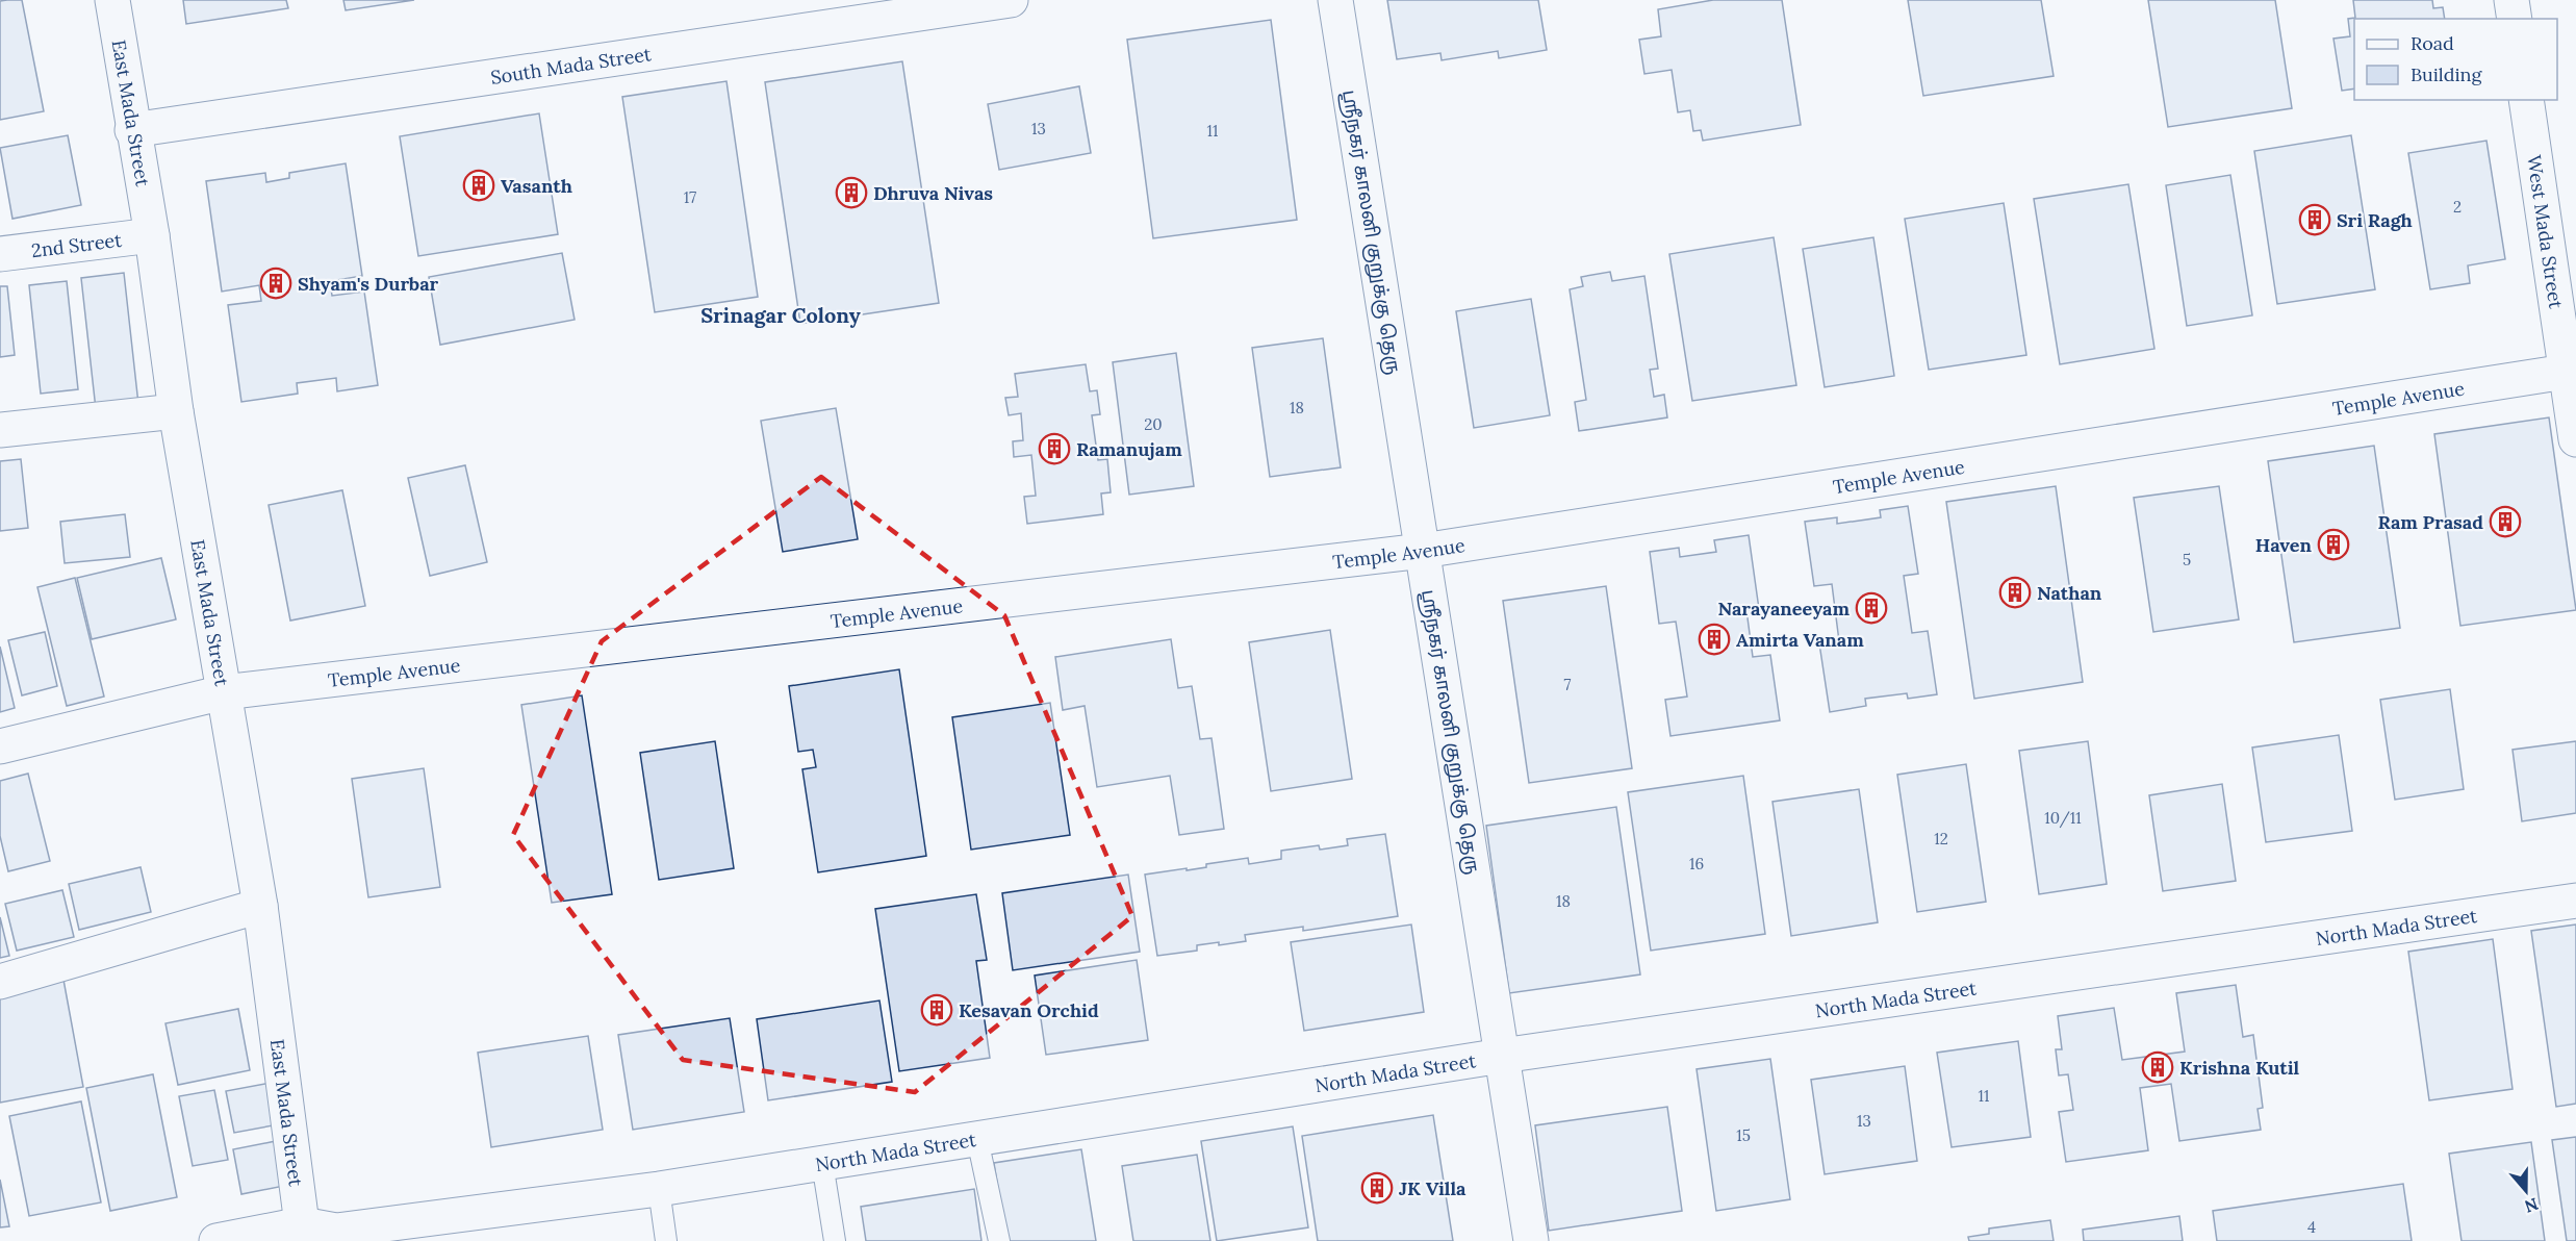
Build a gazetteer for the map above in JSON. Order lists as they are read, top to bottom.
{
  "streets": {
    "street": [
      "South Mada Street",
      "East Mada Street",
      "West Mada Street",
      "ஸ்ரீநகர் காலனி குறுக்கு தெரு",
      "2nd Street",
      "Temple Avenue",
      "North Mada Street"
    ]
  },
  "crossings": [
    ["South Mada Street", "East Mada Street"],
    ["East Mada Street", "2nd Street"],
    ["East Mada Street", "Temple Avenue"],
    ["East Mada Street", "North Mada Street"],
    ["West Mada Street", "Temple Avenue"],
    ["ஸ்ரீநகர் காலனி குறுக்கு தெரு", "Temple Avenue"],
    ["ஸ்ரீநகர் காலனி குறுக்கு தெரு", "North Mada Street"]
  ],
  "districts": ["Srinagar Colony"],
  "places": {
    "building": [
      "Vasanth",
      "Dhruva Nivas",
      "Sri Ragh",
      "Shyam's Durbar",
      "Ramanujam",
      "Ram Prasad",
      "Haven",
      "Nathan",
      "Narayaneeyam",
      "Amirta Vanam",
      "Kesavan Orchid",
      "Krishna Kutil",
      "JK Villa"
    ]
  },
  "house_numbers": [
    "13",
    "11",
    "17",
    "2",
    "18",
    "20",
    "5",
    "7",
    "10/11",
    "12",
    "16",
    "18",
    "11",
    "13",
    "15",
    "4"
  ],
  "legend": ["Road", "Building"],
  "north": "bottom"
}
